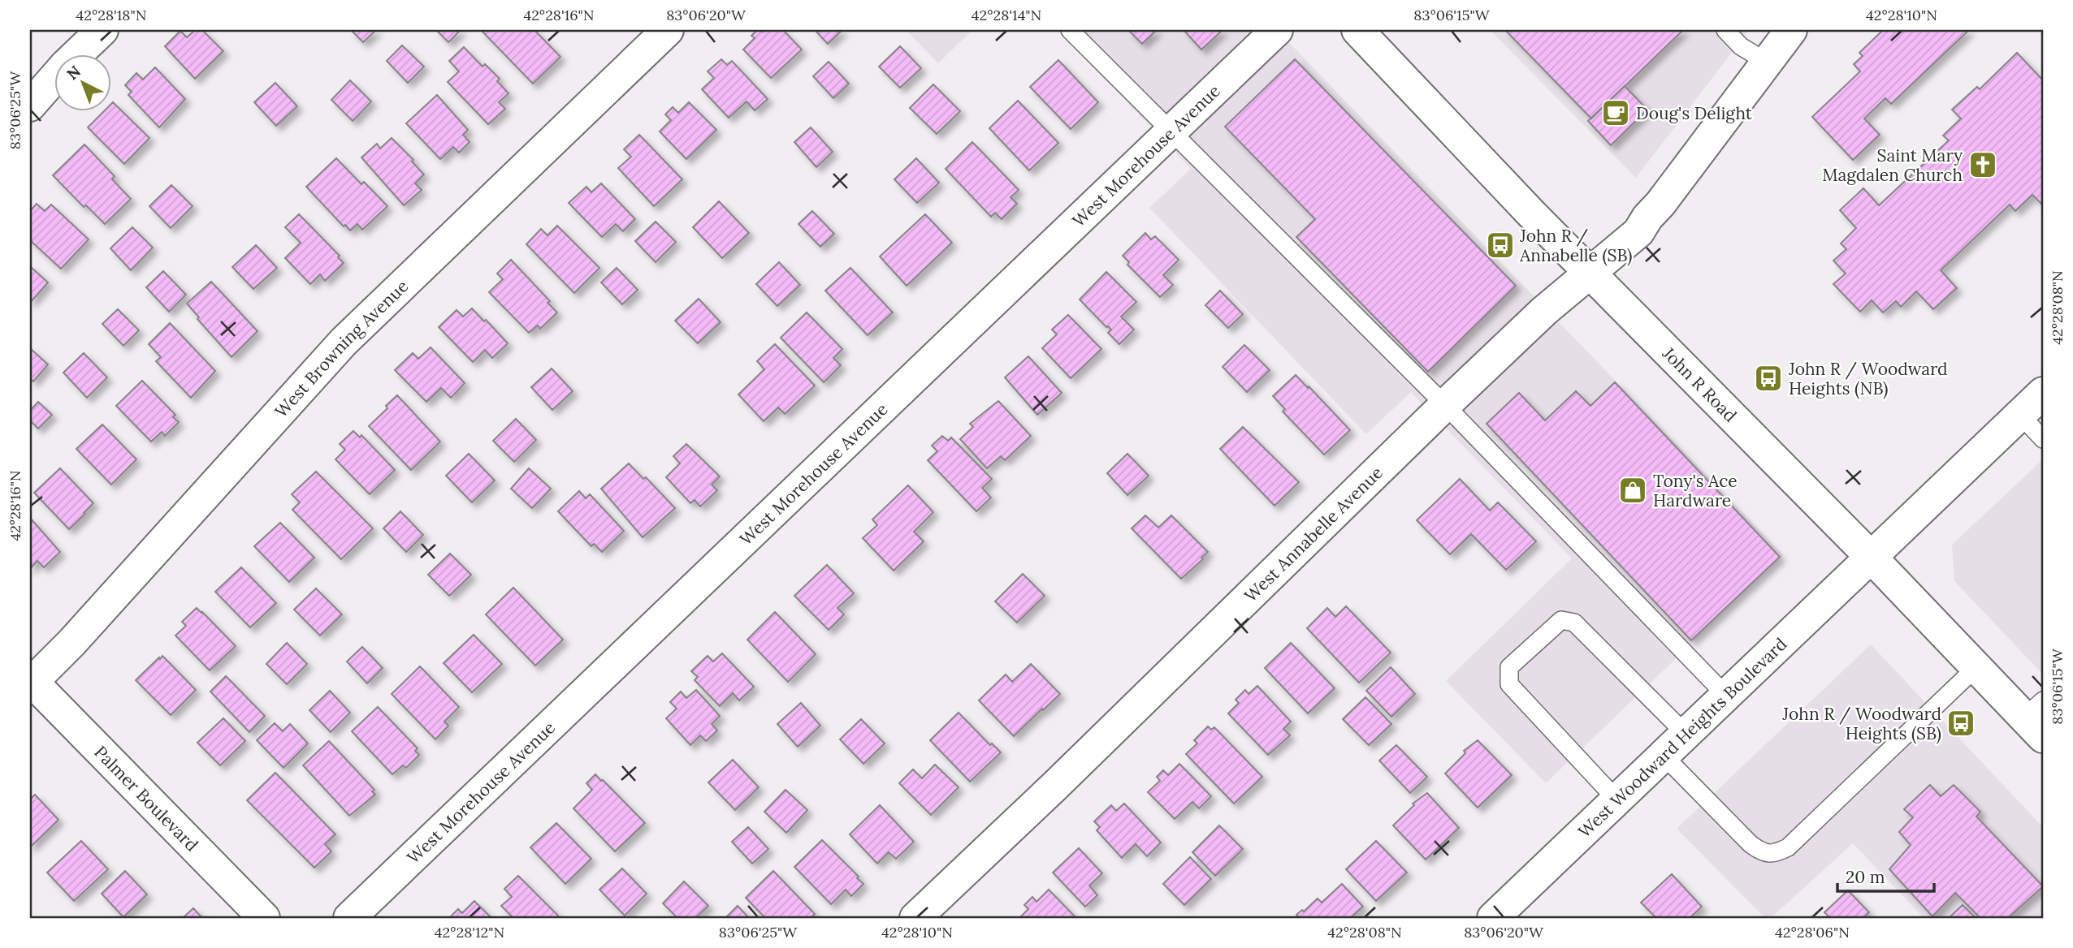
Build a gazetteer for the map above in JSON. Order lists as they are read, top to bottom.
{
  "streets": {
    "street": [
      "West Morehouse Avenue",
      "West Browning Avenue",
      "John R Road",
      "West Annabelle Avenue",
      "West Woodward Heights Boulevard",
      "Palmer Boulevard"
    ]
  },
  "crossings": [
    ["West Browning Avenue", "Palmer Boulevard"],
    ["John R Road", "West Annabelle Avenue"],
    ["John R Road", "West Woodward Heights Boulevard"]
  ],
  "places": {
    "cafe": ["Doug's Delight"],
    "church": ["Saint Mary Magdalen Church"],
    "bus stop": ["John R / Annabelle (SB)", "John R / Woodward Heights (NB)", "John R / Woodward Heights (SB)"],
    "shop": ["Tony's Ace Hardware"]
  },
  "scale_bar": "20 m",
  "north": "top left",
  "coordinates": [
    "42°28'18\"N",
    "42°28'16\"N",
    "83°06'20\"W",
    "42°28'14\"N",
    "83°06'15\"W",
    "42°28'10\"N",
    "83°06'25\"W",
    "42°28'08\"N",
    "42°28'12\"N",
    "42°28'06\"N"
  ]
}
